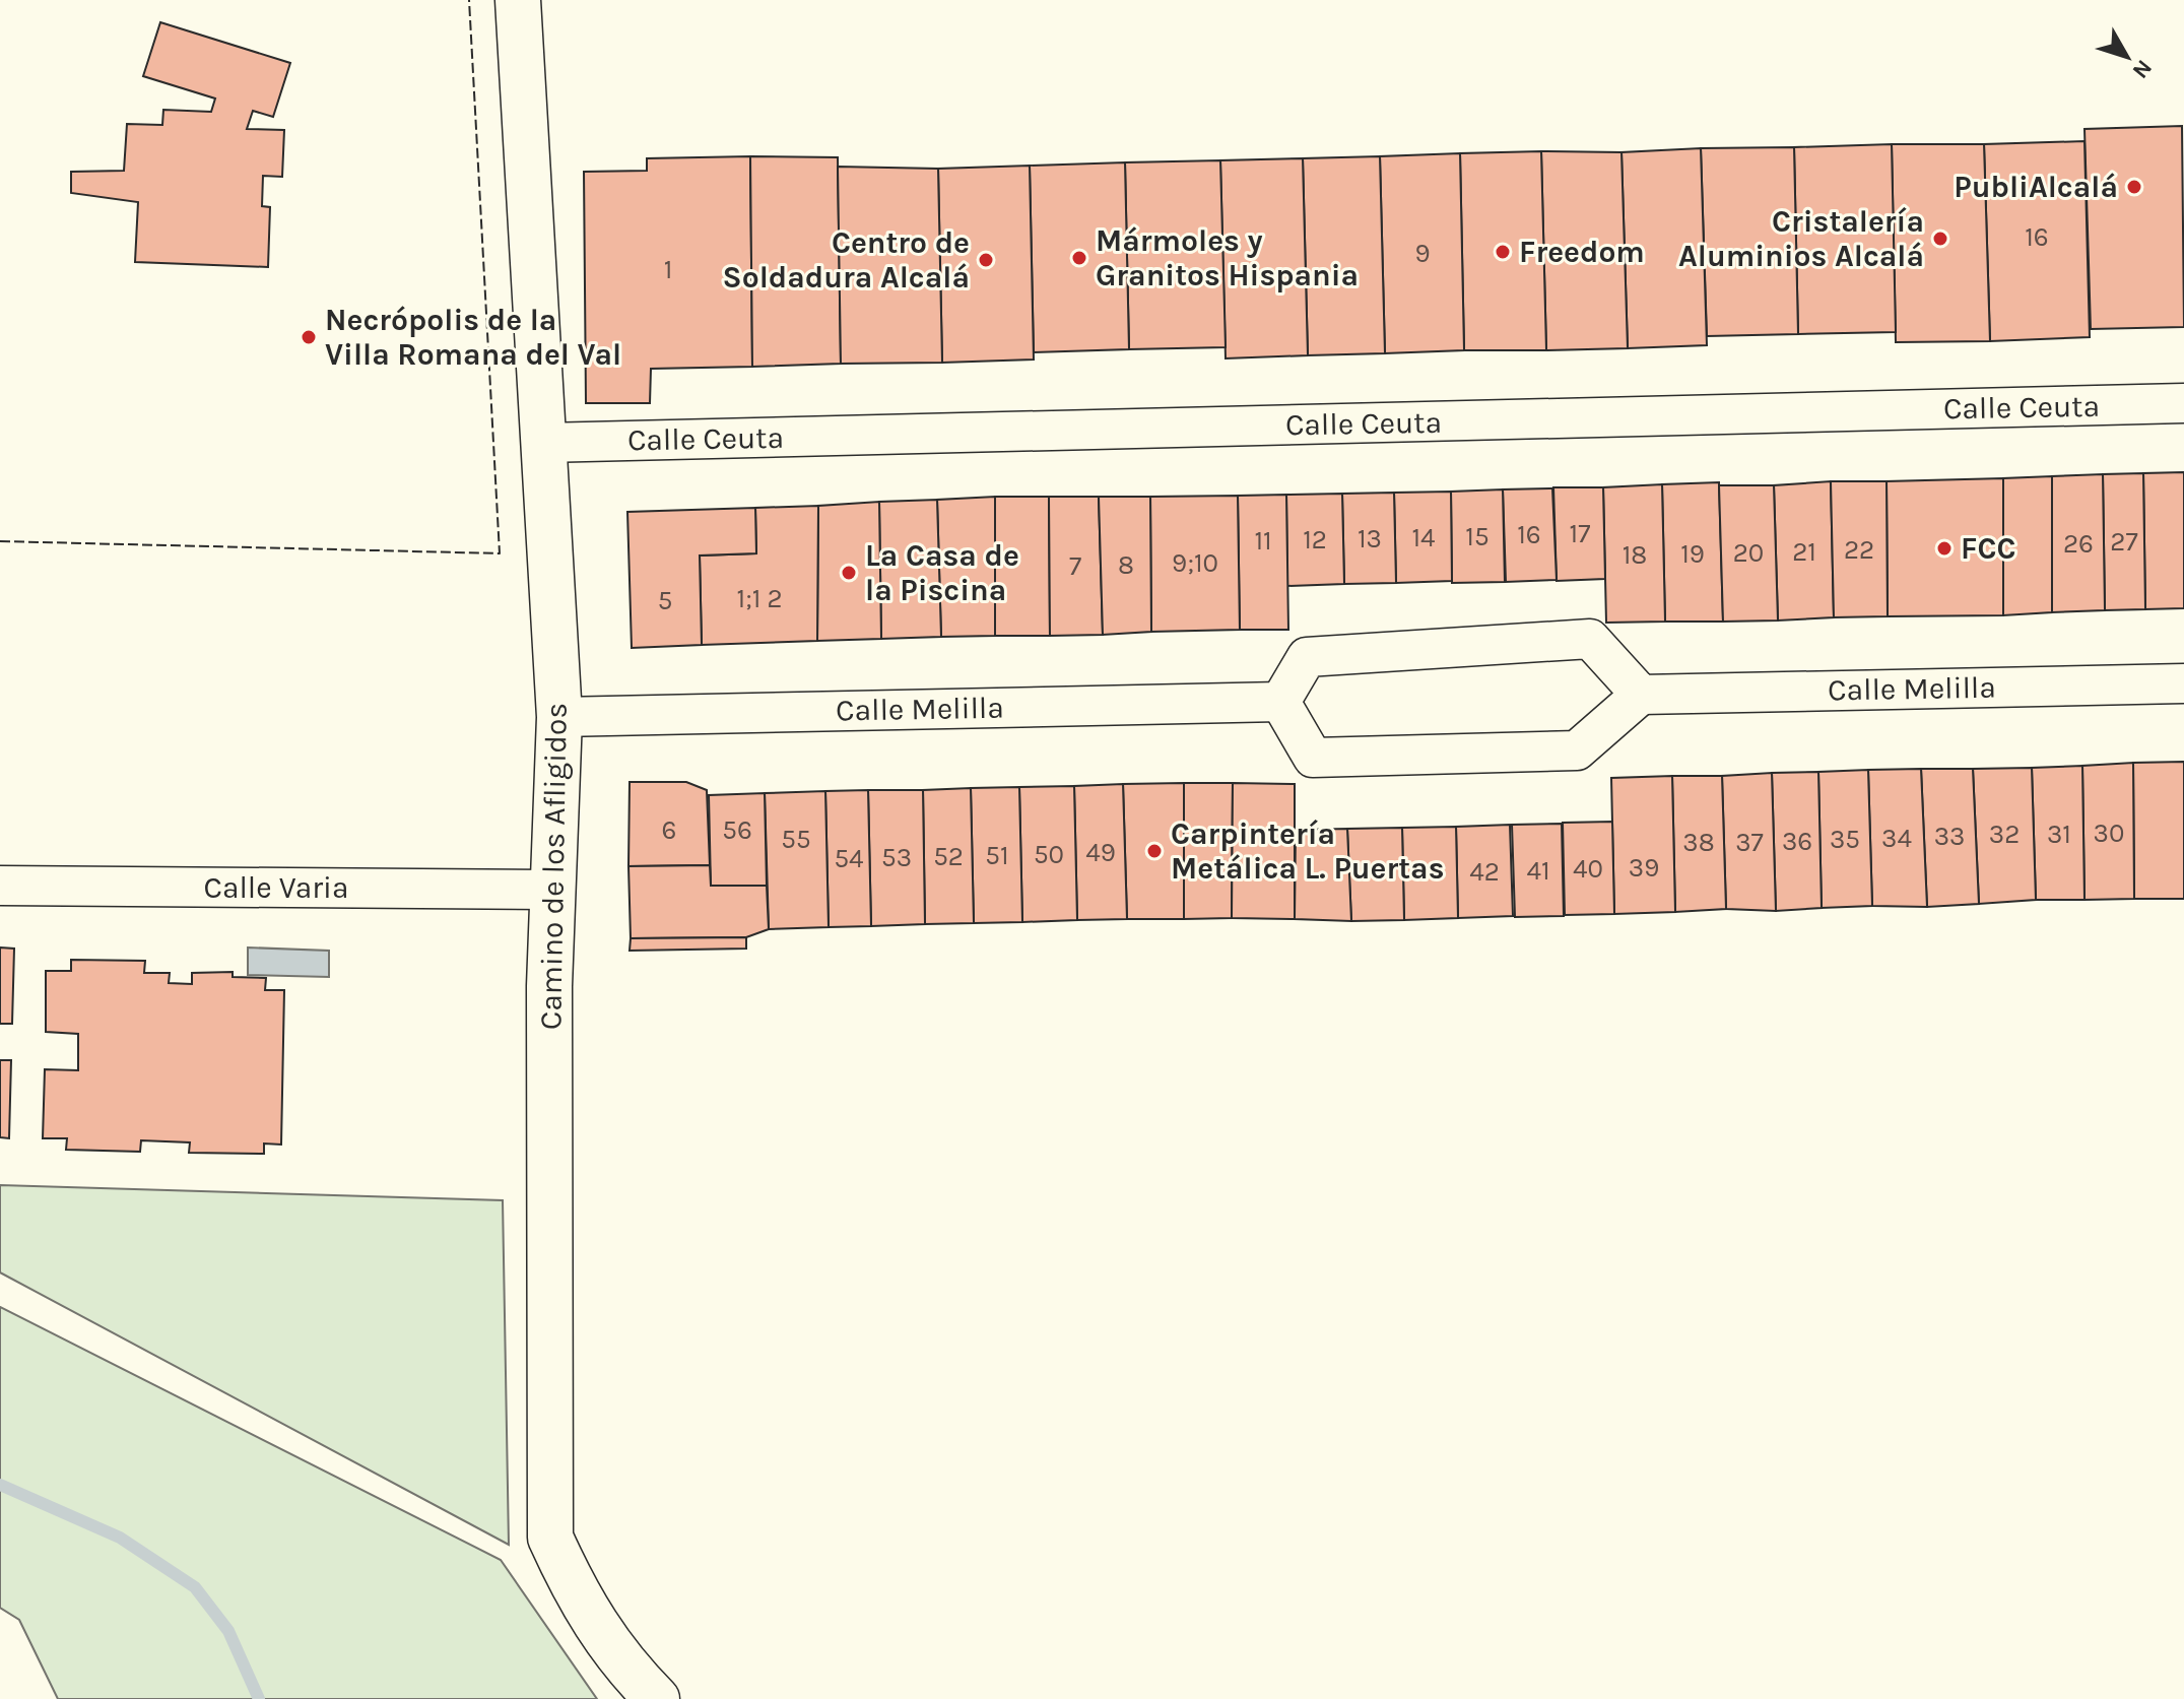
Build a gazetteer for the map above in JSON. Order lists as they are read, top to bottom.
{
  "streets": {
    "street": [
      "Calle Ceuta",
      "Calle Melilla",
      "Camino de los Afligidos",
      "Calle Varia"
    ]
  },
  "crossings": [
    ["Calle Ceuta", "Camino de los Afligidos"],
    ["Calle Melilla", "Camino de los Afligidos"],
    ["Camino de los Afligidos", "Calle Varia"]
  ],
  "places": [
    "PubliAlcalá",
    "Cristalería Aluminios Alcalá",
    "Freedom",
    "Mármoles y Granitos Hispania",
    "Centro de Soldadura Alcalá",
    "Necrópolis de la Villa Romana del Val",
    "FCC",
    "La Casa de la Piscina",
    "Carpintería Metálica L. Puertas"
  ],
  "house_numbers": [
    "16",
    "9",
    "1",
    "17",
    "16",
    "15",
    "14",
    "13",
    "12",
    "11",
    "27",
    "26",
    "22",
    "21",
    "20",
    "19",
    "18",
    "9;10",
    "8",
    "7",
    "1;1 2",
    "5",
    "6",
    "56",
    "30",
    "32",
    "31",
    "33",
    "34",
    "55",
    "35",
    "36",
    "38",
    "37",
    "49",
    "50",
    "51",
    "52",
    "53",
    "54",
    "39",
    "40",
    "41",
    "42"
  ],
  "north": "bottom right"
}
